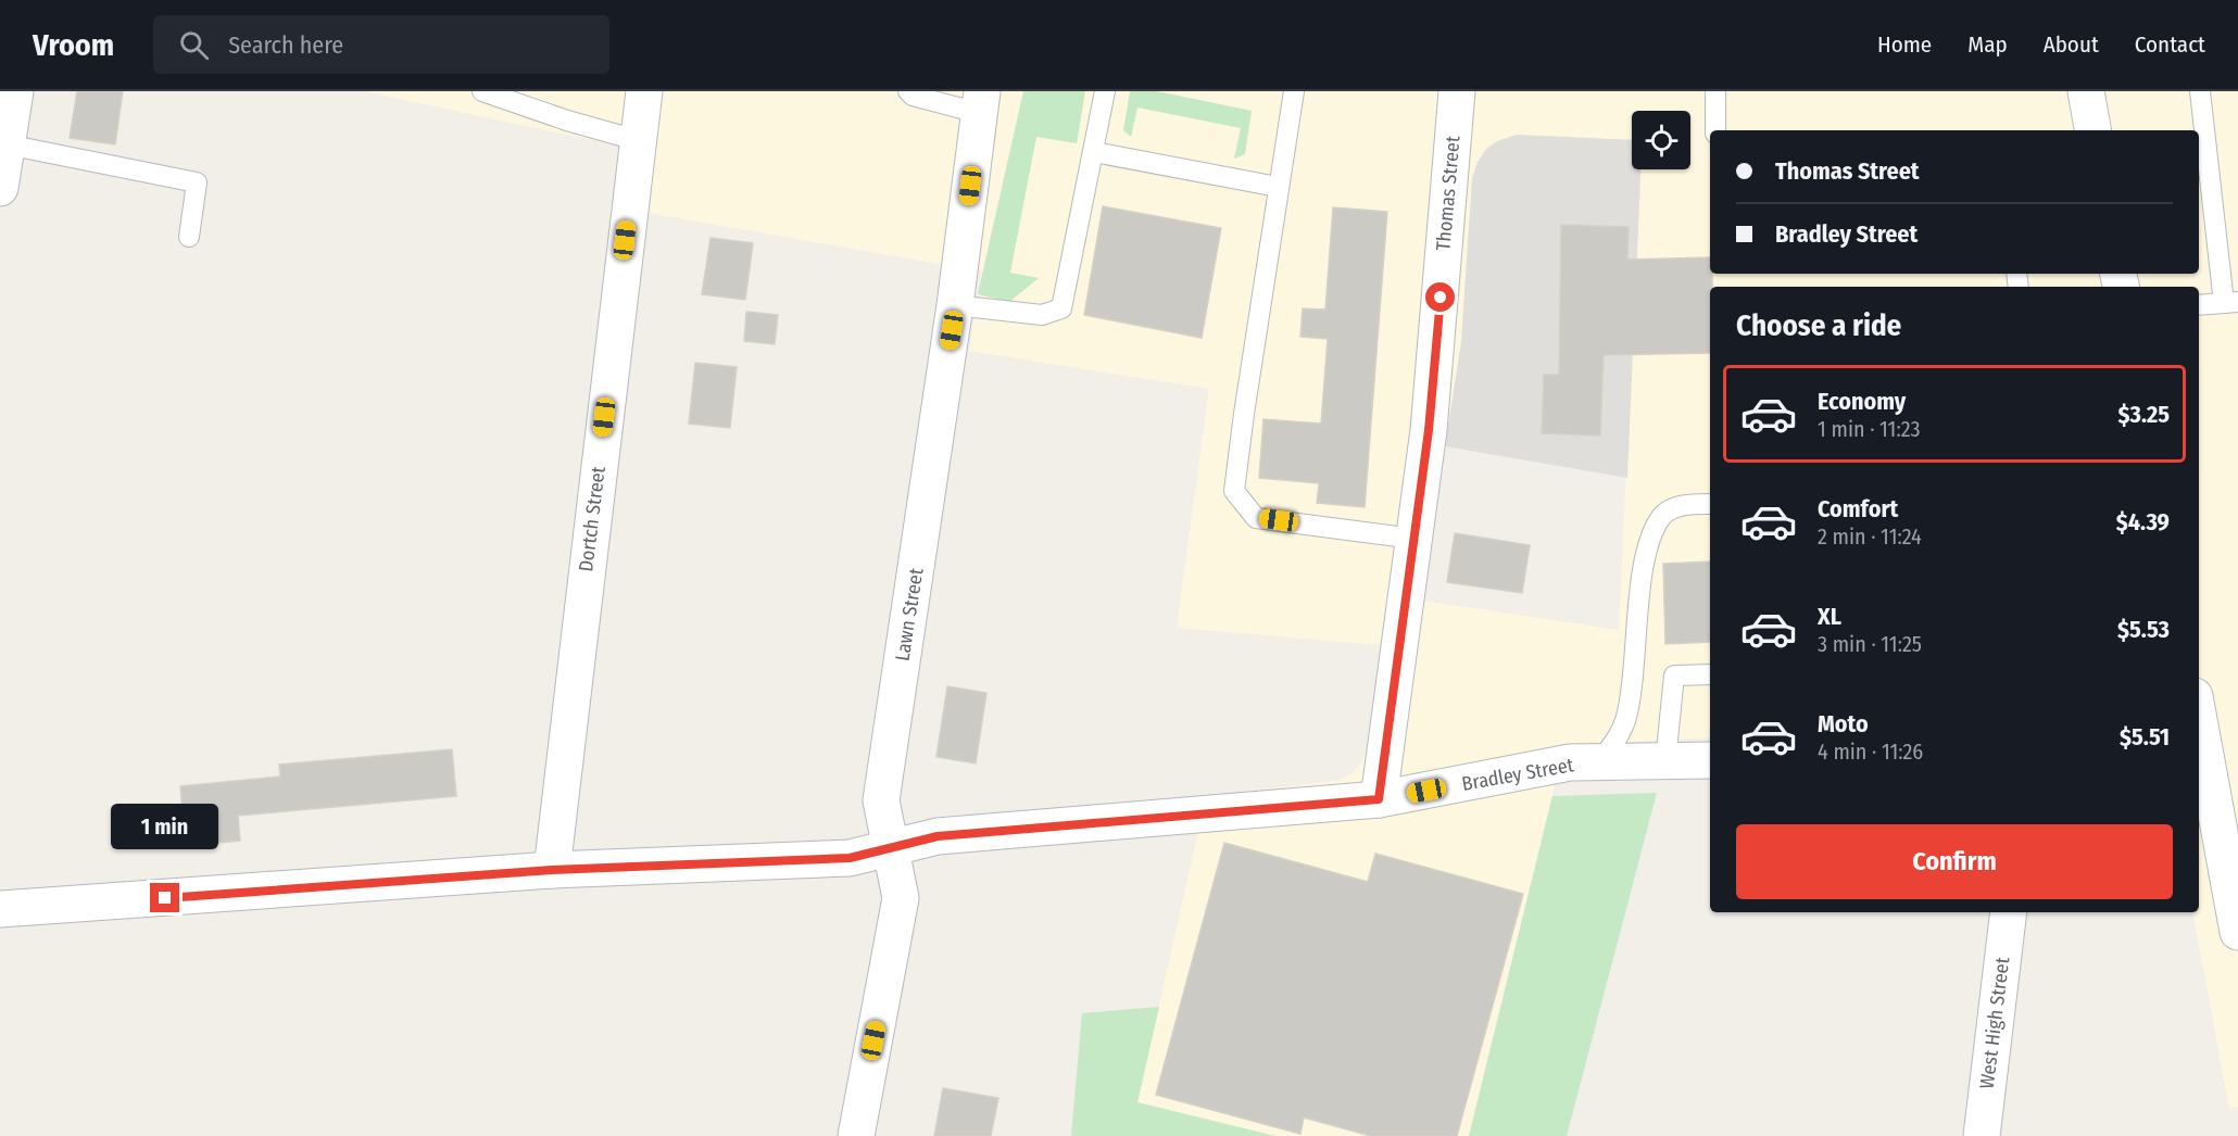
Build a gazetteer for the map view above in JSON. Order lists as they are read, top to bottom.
{
  "streets": {
    "street": [
      "Thomas Street",
      "Dortch Street",
      "Lawn Street",
      "Bradley Street",
      "West High Street"
    ]
  },
  "crossings": [
    ["Thomas Street", "Bradley Street"],
    ["Dortch Street", "Bradley Street"],
    ["Lawn Street", "Bradley Street"]
  ],
  "page": {
    "header": "Vroom",
    "search": "Search here",
    "nav": [
      "Home",
      "Map",
      "About",
      "Contact"
    ],
    "banner": ["Thomas Street", "Bradley Street"],
    "heading": "Choose a ride",
    "list": [
      {
        "name": "Economy",
        "note": "1 min · 11:23",
        "value": "$3.25"
      },
      {
        "name": "Comfort",
        "note": "2 min · 11:24",
        "value": "$4.39"
      },
      {
        "name": "XL",
        "note": "3 min · 11:25",
        "value": "$5.53"
      },
      {
        "name": "Moto",
        "note": "4 min · 11:26",
        "value": "$5.51"
      }
    ],
    "bubble": "1 min",
    "buttons": "Confirm"
  }
}
